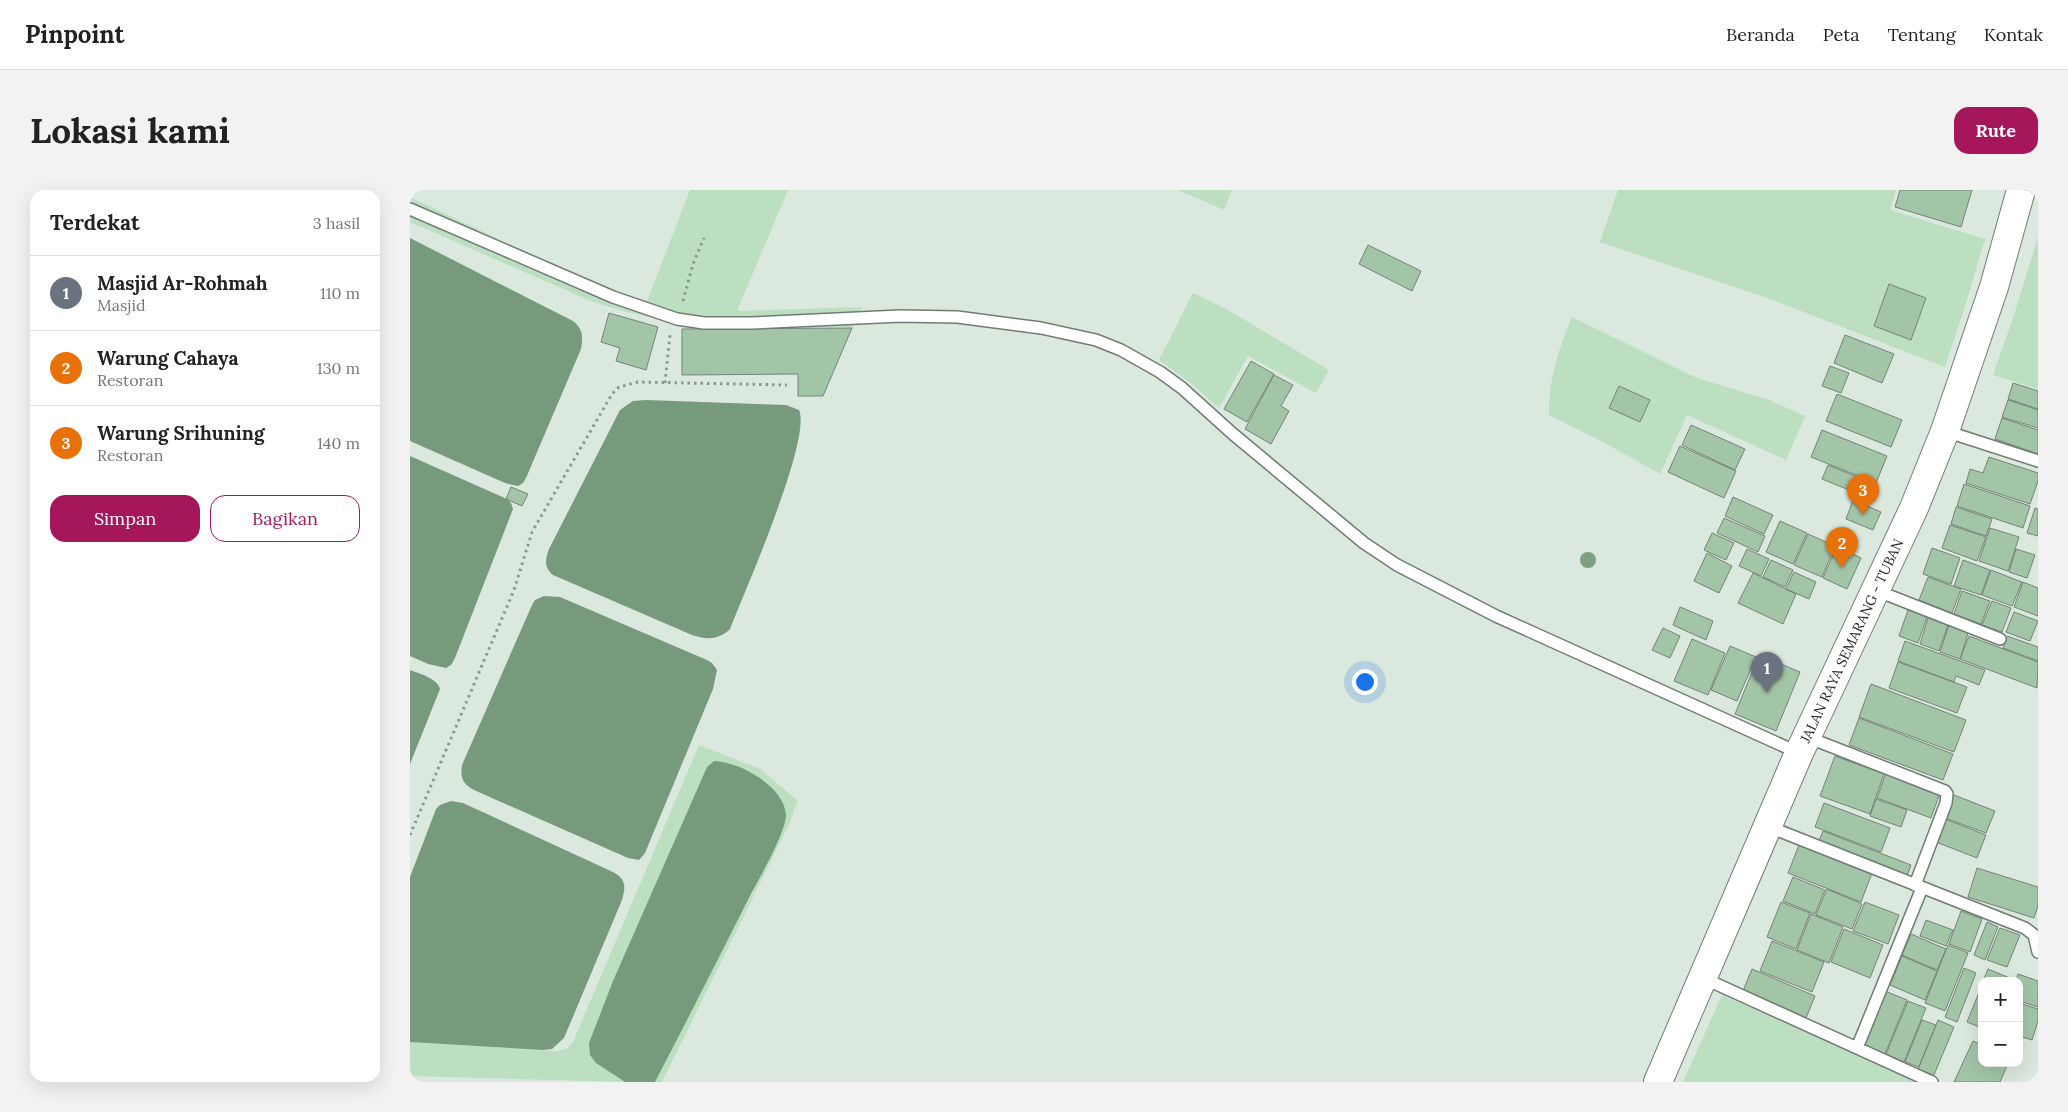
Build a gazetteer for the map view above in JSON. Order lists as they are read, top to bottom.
{
  "streets": {
    "highway": ["JALAN RAYA SEMARANG - TUBAN"]
  },
  "page": {
    "header": "Pinpoint",
    "nav": [
      "Beranda",
      "Peta",
      "Tentang",
      "Kontak"
    ],
    "buttons": [
      "Rute",
      ["Simpan", "Bagikan"]
    ],
    "title": "Lokasi kami",
    "heading": ["Terdekat", "3 hasil"],
    "list": [
      {
        "mark": "1",
        "name": "Masjid Ar-Rohmah",
        "note": "Masjid",
        "value": "110 m"
      },
      {
        "mark": "2",
        "name": "Warung Cahaya",
        "note": "Restoran",
        "value": "130 m"
      },
      {
        "mark": "3",
        "name": "Warung Srihuning",
        "note": "Restoran",
        "value": "140 m"
      }
    ],
    "pins": ["3", "2", "1"],
    "map_buttons": ["+", "−"]
  }
}
